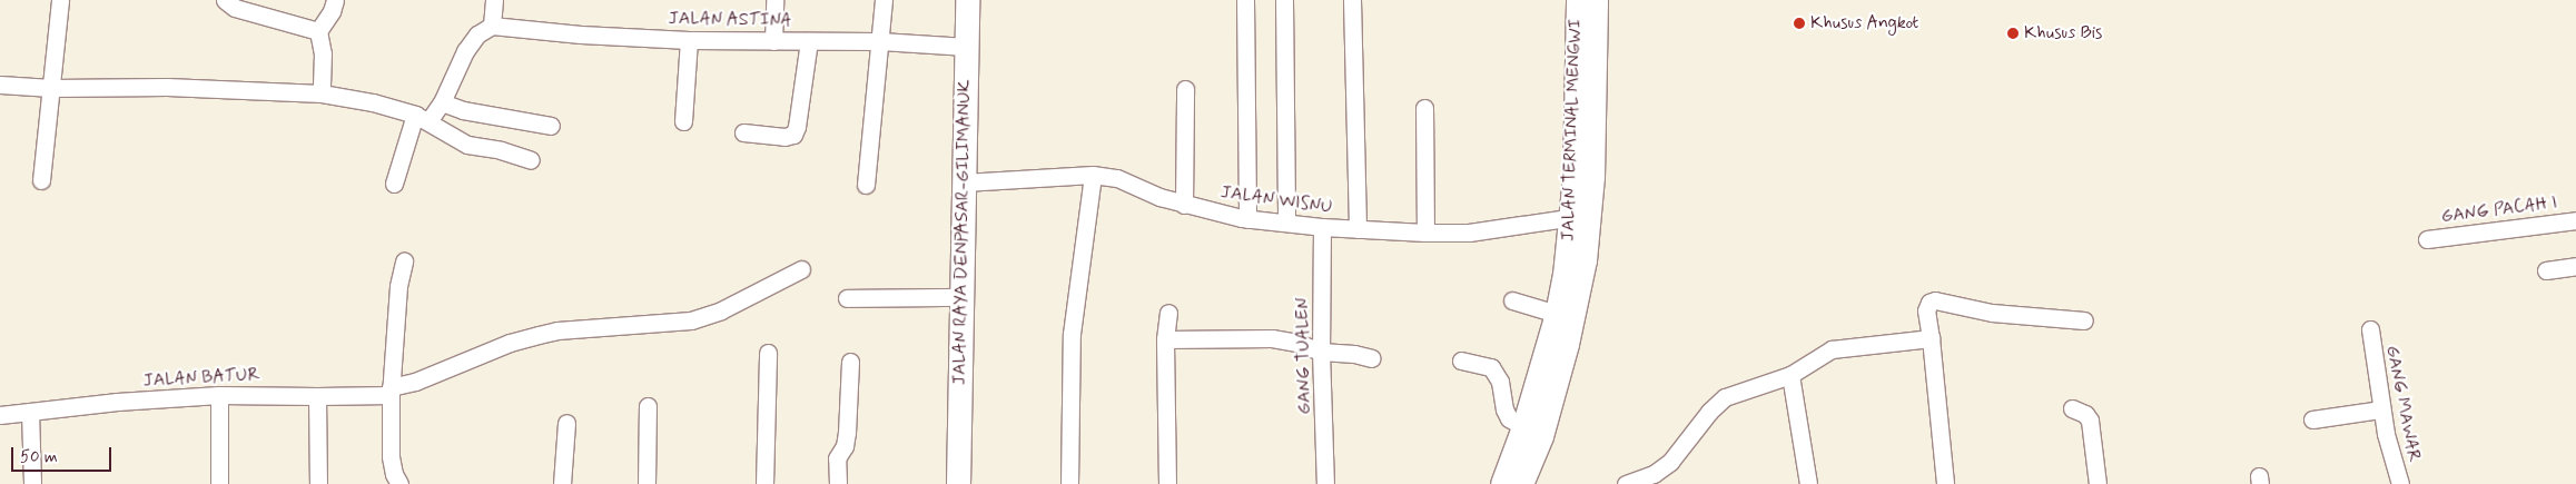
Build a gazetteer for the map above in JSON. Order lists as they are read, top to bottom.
{
  "streets": {
    "highway": ["JALAN TERMINAL MENGWI", "JALAN RAYA DENPASAR-GILIMANUK"],
    "street": [
      "JALAN ASTINA",
      "JALAN WISNU",
      "GANG PACAH I",
      "GANG TUALEN",
      "JALAN BATUR",
      "GANG MAWAR"
    ]
  },
  "crossings": [
    ["JALAN ASTINA", "JALAN RAYA DENPASAR-GILIMANUK"],
    ["JALAN TERMINAL MENGWI", "JALAN WISNU"],
    ["JALAN WISNU", "JALAN RAYA DENPASAR-GILIMANUK"],
    ["JALAN WISNU", "GANG TUALEN"]
  ],
  "places": ["Khusus Angkot", "Khusus Bis"],
  "scale_bar": "50 m"
}
